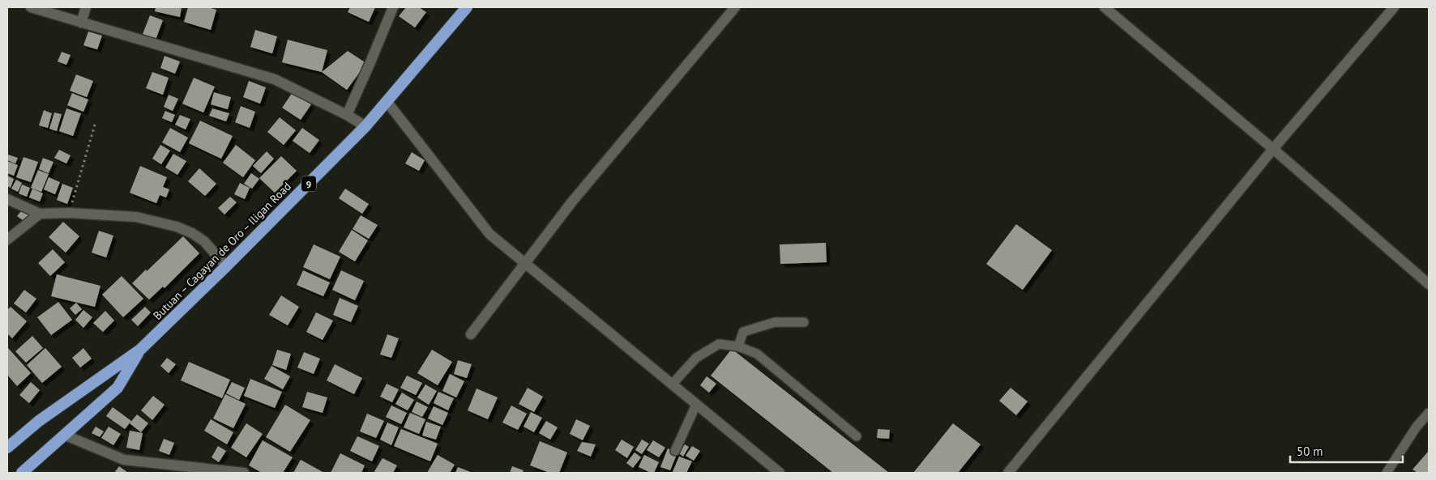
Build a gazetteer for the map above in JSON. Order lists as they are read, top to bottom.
{
  "streets": {
    "highway": ["9", "Butuan – Cagayan de Oro – Iligan Road"]
  },
  "scale_bar": "50 m"
}
